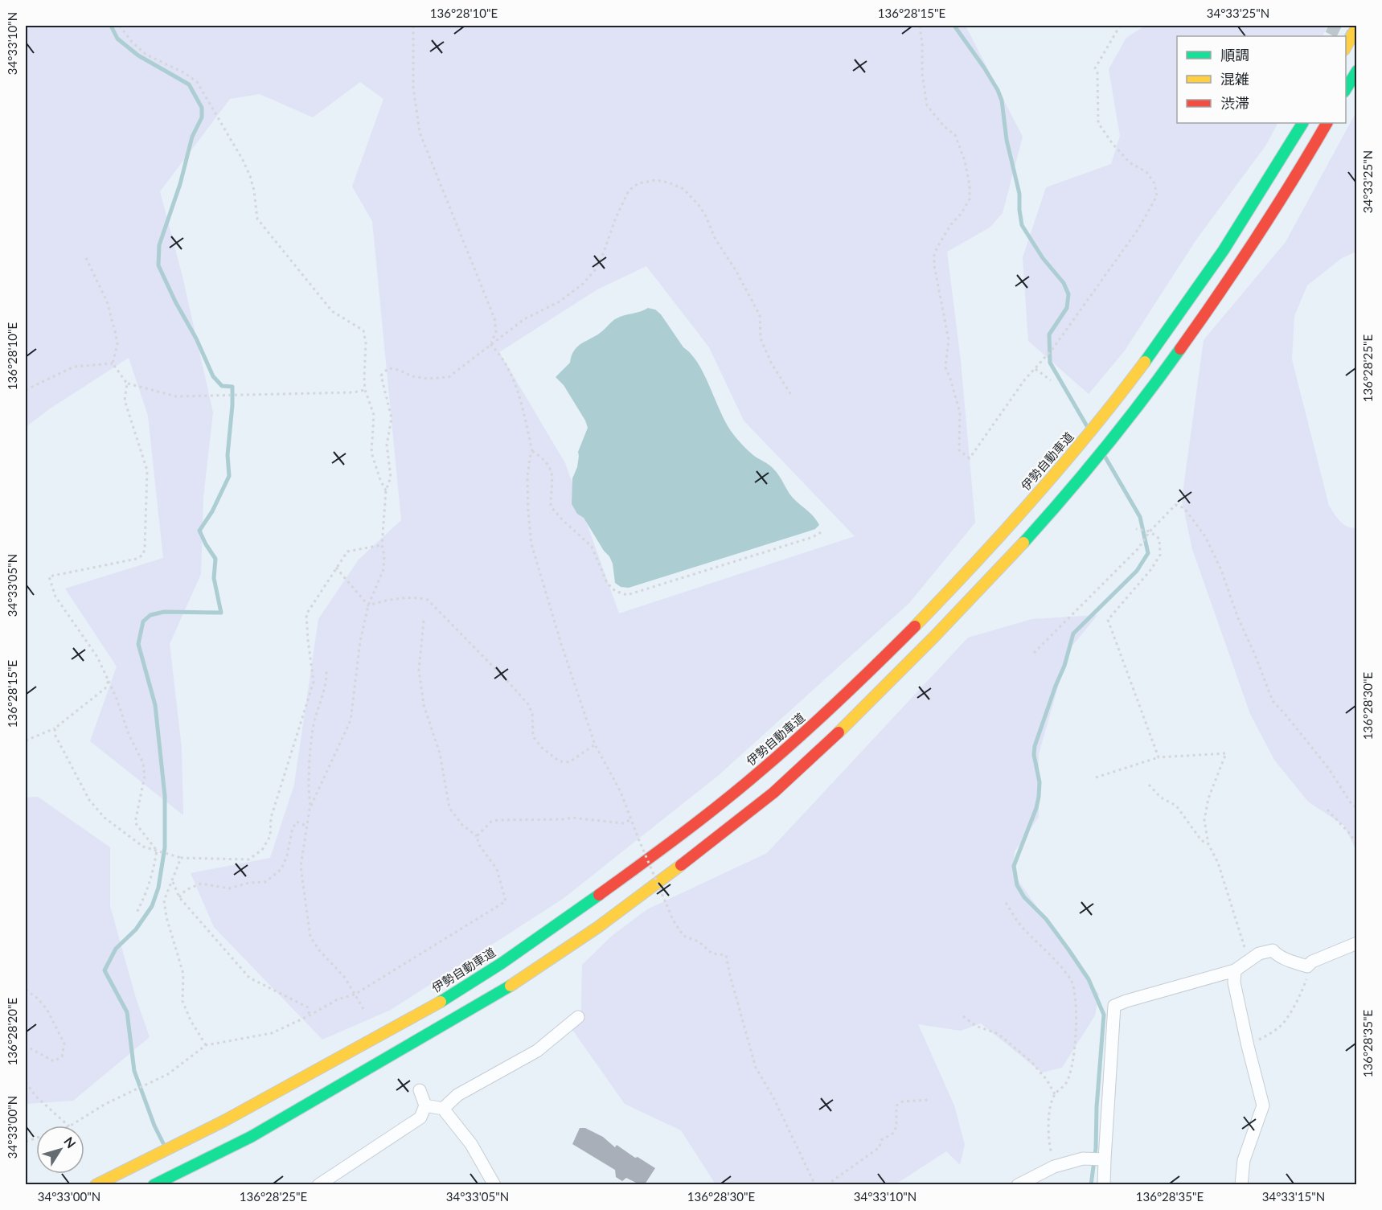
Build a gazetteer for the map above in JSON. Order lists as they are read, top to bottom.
{
  "streets": {
    "highway": ["伊勢自動車道"]
  },
  "legend": ["順調", "混雑", "渋滞"],
  "north": "top right",
  "coordinates": [
    "136°28'10\"E",
    "136°28'15\"E",
    "34°33'25\"N",
    "34°33'10\"N",
    "136°28'25\"E",
    "34°33'05\"N",
    "136°28'30\"E",
    "136°28'20\"E",
    "136°28'35\"E",
    "34°33'00\"N",
    "34°33'15\"N"
  ]
}
